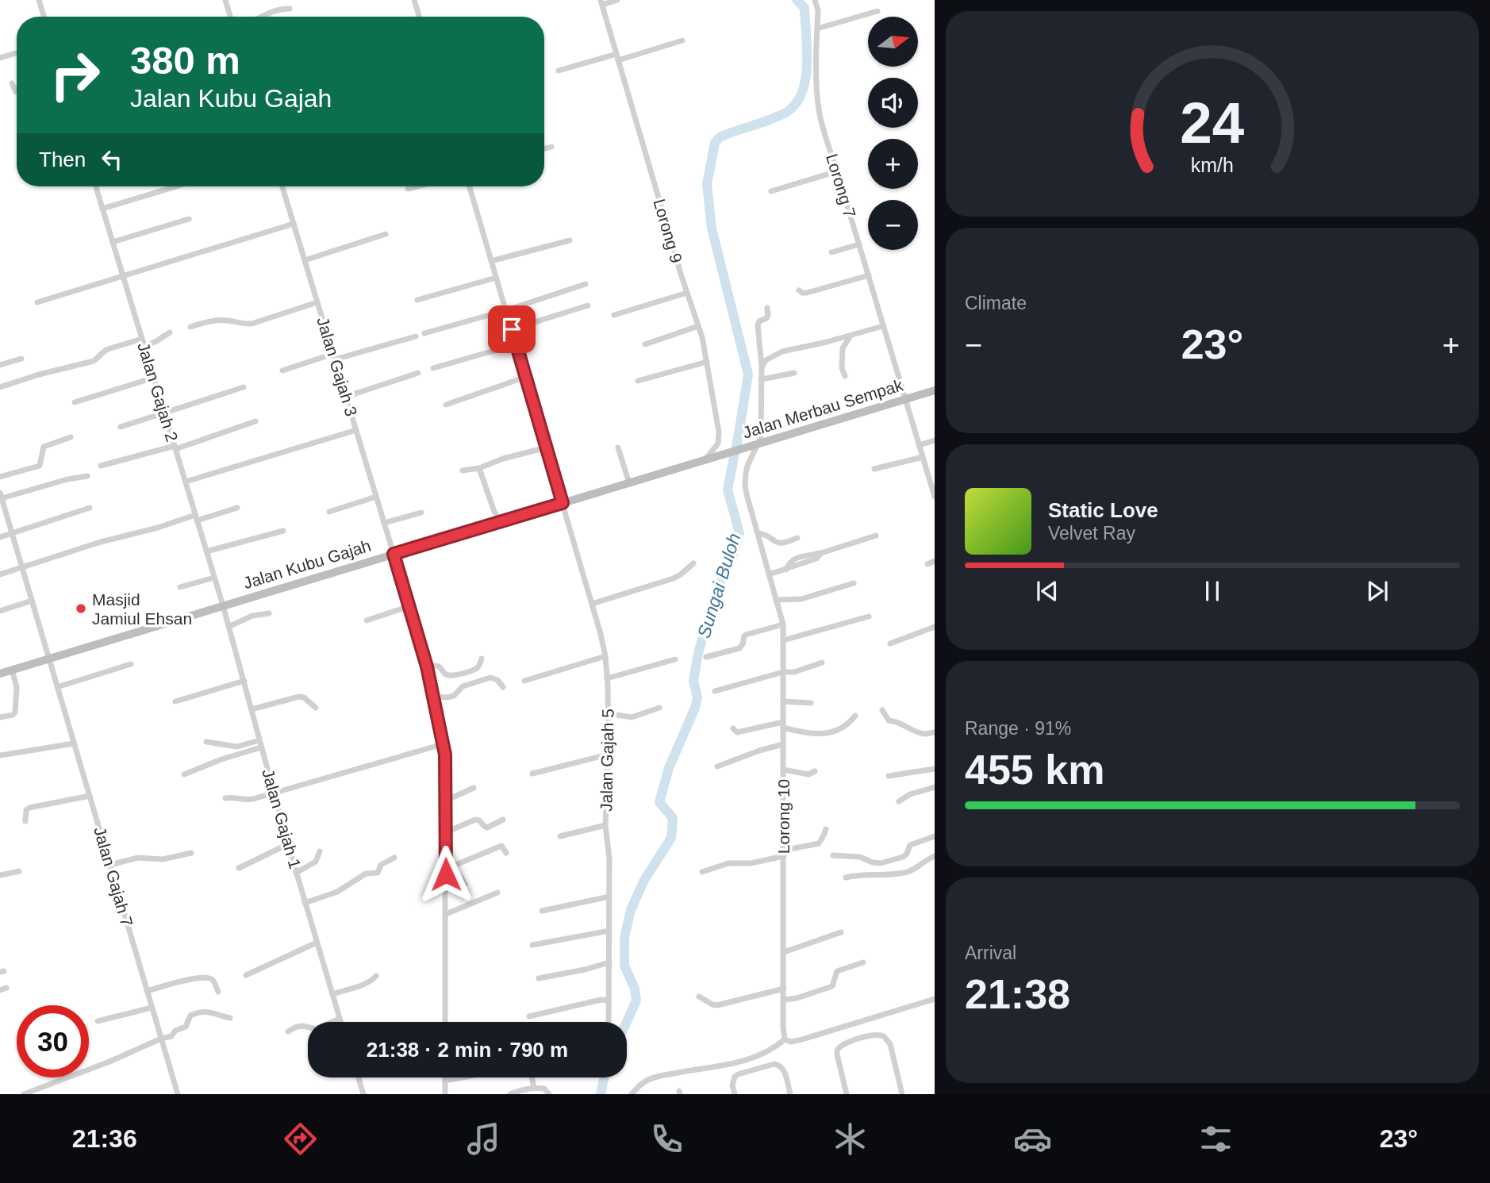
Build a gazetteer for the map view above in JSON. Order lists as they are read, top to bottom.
{
  "streets": {
    "street": [
      "Lorong 7",
      "Lorong 9",
      "Jalan Gajah 3",
      "Jalan Gajah 2",
      "Jalan Merbau Sempak",
      "Jalan Kubu Gajah",
      "Jalan Gajah 5",
      "Lorong 10",
      "Jalan Gajah 1",
      "Jalan Gajah 7"
    ]
  },
  "crossings": [
    ["Lorong 7", "Jalan Merbau Sempak"],
    ["Lorong 9", "Jalan Kubu Gajah"],
    ["Jalan Gajah 3", "Jalan Kubu Gajah"],
    ["Jalan Gajah 2", "Jalan Kubu Gajah"],
    ["Jalan Gajah 2", "Jalan Gajah 1"],
    ["Jalan Merbau Sempak", "Jalan Kubu Gajah"],
    ["Jalan Merbau Sempak", "Lorong 10"],
    ["Jalan Kubu Gajah", "Jalan Gajah 5"],
    ["Jalan Kubu Gajah", "Jalan Gajah 1"],
    ["Jalan Kubu Gajah", "Jalan Gajah 7"]
  ],
  "water": ["Sungai Buloh"],
  "places": ["Masjid Jamiul Ehsan"],
  "north": "right",
  "page": {
    "map_buttons": ["+", "−"],
    "turn": ["380 m", "Jalan Kubu Gajah"],
    "then": "Then",
    "tile": [
      "Climate",
      ["Range · 91%", "455 km"],
      ["Arrival", "21:38"]
    ],
    "heat": ["−", "23°", "+"],
    "song": ["Static Love", "Velvet Ray"],
    "limit": "30",
    "trip": "21:38 · 2 min · 790 m",
    "tabs": ["21:36", "23°"],
    "gauge": ["24", "km/h"]
  }
}
